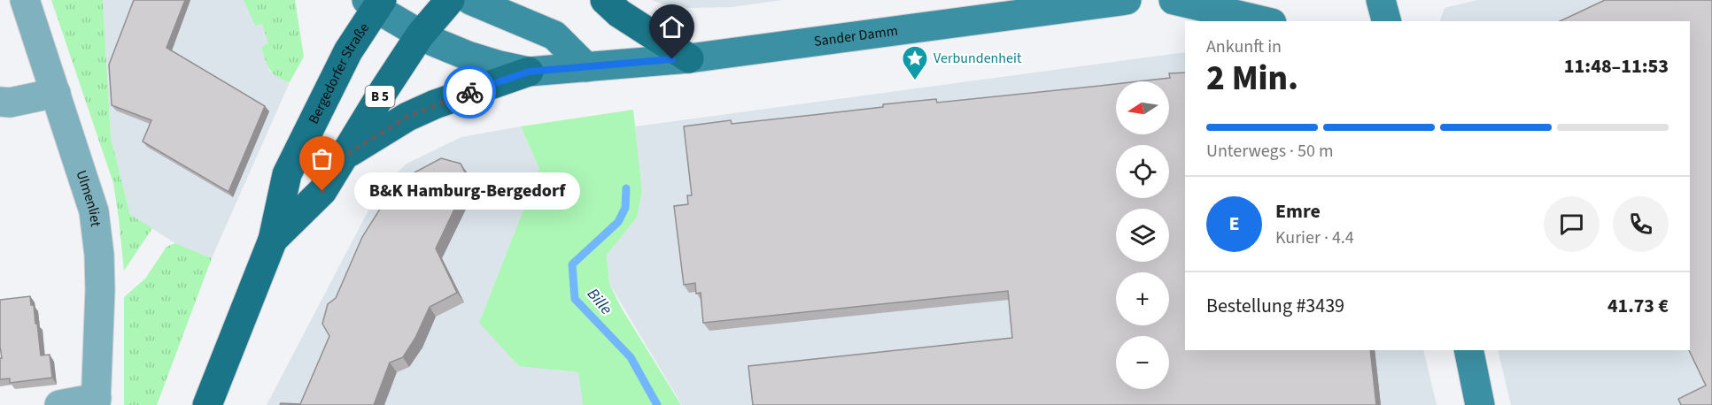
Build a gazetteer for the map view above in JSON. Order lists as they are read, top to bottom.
{
  "streets": {
    "main road": ["Sander Damm", "Bergedorfer Straße", "B 5"],
    "street": ["Ulmenliet"]
  },
  "crossings": [
    ["Sander Damm", "Bergedorfer Straße"]
  ],
  "water": ["Bille"],
  "places": {
    "place": ["Verbundenheit"],
    "other": ["B&K Hamburg-Bergedorf"]
  },
  "north": "left",
  "page": {
    "heading": ["2 Min.", "Ankunft in", "11:48–11:53"],
    "panel": [
      "Emre",
      "Kurier · 4.4",
      "Bestellung #3439",
      "41.73 €"
    ],
    "map_buttons": ["+", "−"],
    "bar": "Unterwegs · 50 m",
    "bubble": "B&K Hamburg-Bergedorf",
    "round": "E"
  }
}
